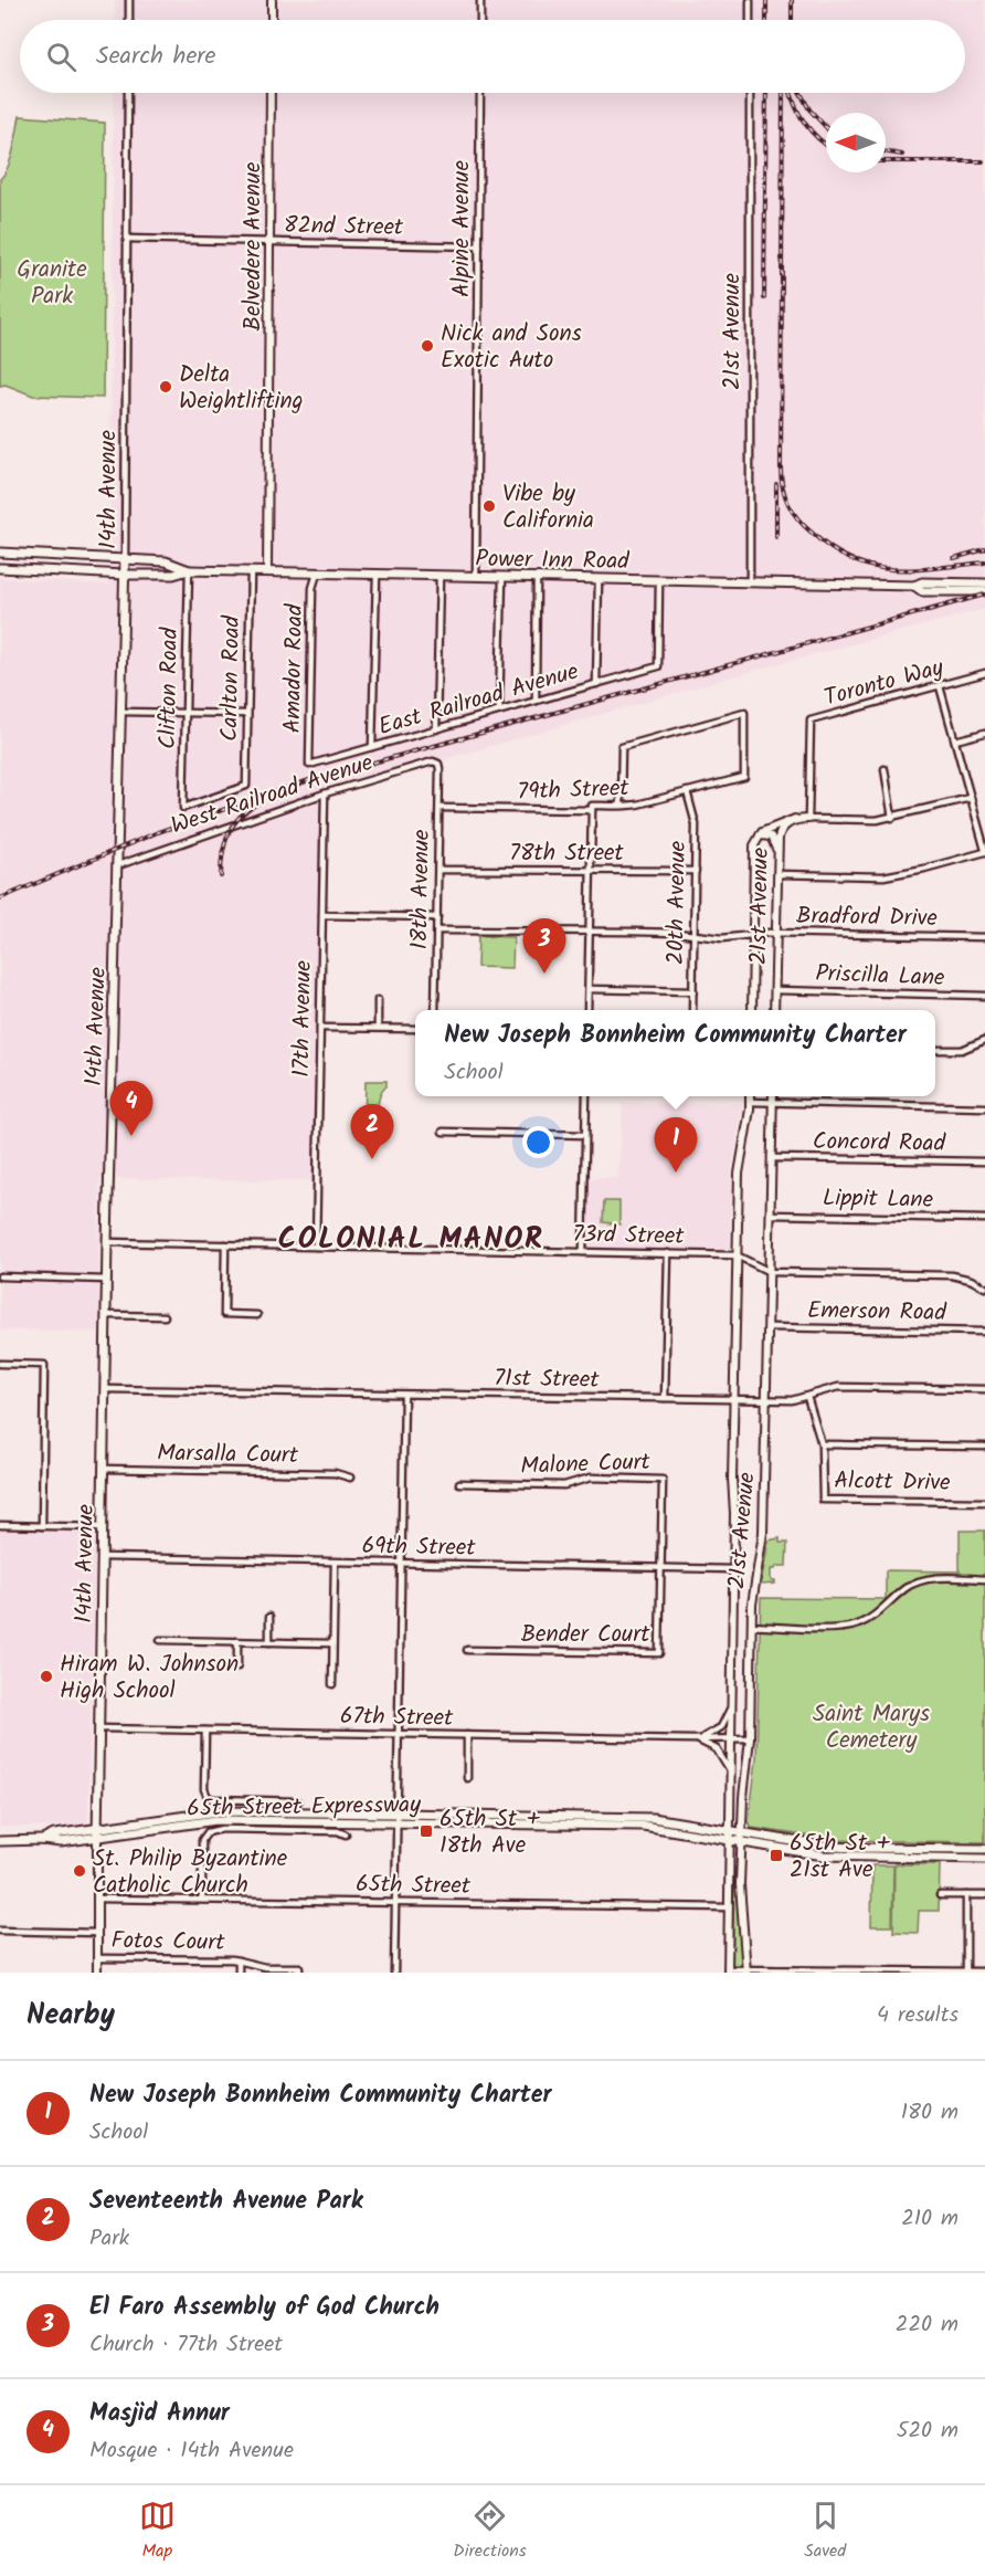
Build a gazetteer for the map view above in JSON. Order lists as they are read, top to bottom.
{
  "streets": {
    "main road": ["14th Avenue", "Power Inn Road", "65th Street Expressway"],
    "street": [
      "82nd Street",
      "Alpine Avenue",
      "Belvedere Avenue",
      "21st Avenue",
      "Amador Road",
      "Carlton Road",
      "Toronto Way",
      "Clifton Road",
      "East Railroad Avenue",
      "79th Street",
      "West Railroad Avenue",
      "78th Street",
      "18th Avenue",
      "20th Avenue",
      "Bradford Drive",
      "Priscilla Lane",
      "17th Avenue",
      "Concord Road",
      "Lippit Lane",
      "73rd Street",
      "Emerson Road",
      "71st Street",
      "Marsalla Court",
      "Malone Court",
      "Alcott Drive",
      "69th Street",
      "Bender Court",
      "67th Street",
      "65th Street",
      "Fotos Court"
    ]
  },
  "crossings": [
    ["82nd Street", "Alpine Avenue"],
    ["82nd Street", "Belvedere Avenue"],
    ["82nd Street", "14th Avenue"],
    ["Alpine Avenue", "Power Inn Road"],
    ["Belvedere Avenue", "Power Inn Road"],
    ["21st Avenue", "Power Inn Road"],
    ["21st Avenue", "Bradford Drive"],
    ["21st Avenue", "Priscilla Lane"],
    ["21st Avenue", "Concord Road"],
    ["21st Avenue", "Lippit Lane"],
    ["21st Avenue", "73rd Street"],
    ["21st Avenue", "Emerson Road"],
    ["21st Avenue", "71st Street"],
    ["21st Avenue", "69th Street"],
    ["21st Avenue", "67th Street"],
    ["21st Avenue", "65th Street Expressway"],
    ["21st Avenue", "65th Street"],
    ["14th Avenue", "Power Inn Road"],
    ["14th Avenue", "West Railroad Avenue"],
    ["14th Avenue", "73rd Street"],
    ["14th Avenue", "71st Street"],
    ["14th Avenue", "Marsalla Court"],
    ["14th Avenue", "69th Street"],
    ["14th Avenue", "67th Street"],
    ["14th Avenue", "65th Street Expressway"],
    ["14th Avenue", "65th Street"],
    ["14th Avenue", "Fotos Court"],
    ["Power Inn Road", "Amador Road"],
    ["Power Inn Road", "Carlton Road"],
    ["Power Inn Road", "Clifton Road"],
    ["Power Inn Road", "East Railroad Avenue"],
    ["Amador Road", "East Railroad Avenue"],
    ["Carlton Road", "Clifton Road"],
    ["79th Street", "18th Avenue"],
    ["79th Street", "20th Avenue"],
    ["West Railroad Avenue", "18th Avenue"],
    ["West Railroad Avenue", "17th Avenue"],
    ["78th Street", "18th Avenue"],
    ["78th Street", "20th Avenue"],
    ["18th Avenue", "Bradford Drive"],
    ["20th Avenue", "Bradford Drive"],
    ["17th Avenue", "73rd Street"],
    ["71st Street", "Alcott Drive"],
    ["Malone Court", "69th Street"],
    ["Malone Court", "Bender Court"],
    ["69th Street", "Bender Court"]
  ],
  "districts": ["COLONIAL MANOR"],
  "parks": ["Granite Park", "Saint Marys Cemetery"],
  "places": {
    "other": [
      "Nick and Sons Exotic Auto",
      "Delta Weightlifting",
      "Vibe by California",
      "Hiram W. Johnson High School",
      "St. Philip Byzantine Catholic Church"
    ],
    "transit": ["65th St + 18th Ave", "65th St + 21st Ave"]
  },
  "north": "left",
  "page": {
    "search": "Search here",
    "pins": [
      "3",
      "4",
      "2",
      "1"
    ],
    "popup": ["New Joseph Bonnheim Community Charter", "School"],
    "heading": ["Nearby", "4 results"],
    "list": [
      {
        "mark": "1",
        "name": "New Joseph Bonnheim Community Charter",
        "note": "School",
        "value": "180 m"
      },
      {
        "mark": "2",
        "name": "Seventeenth Avenue Park",
        "note": "Park",
        "value": "210 m"
      },
      {
        "mark": "3",
        "name": "El Faro Assembly of God Church",
        "note": "Church · 77th Street",
        "value": "220 m"
      },
      {
        "mark": "4",
        "name": "Masjid Annur",
        "note": "Mosque · 14th Avenue",
        "value": "520 m"
      }
    ],
    "nav": ["Map", "Directions", "Saved"]
  }
}
